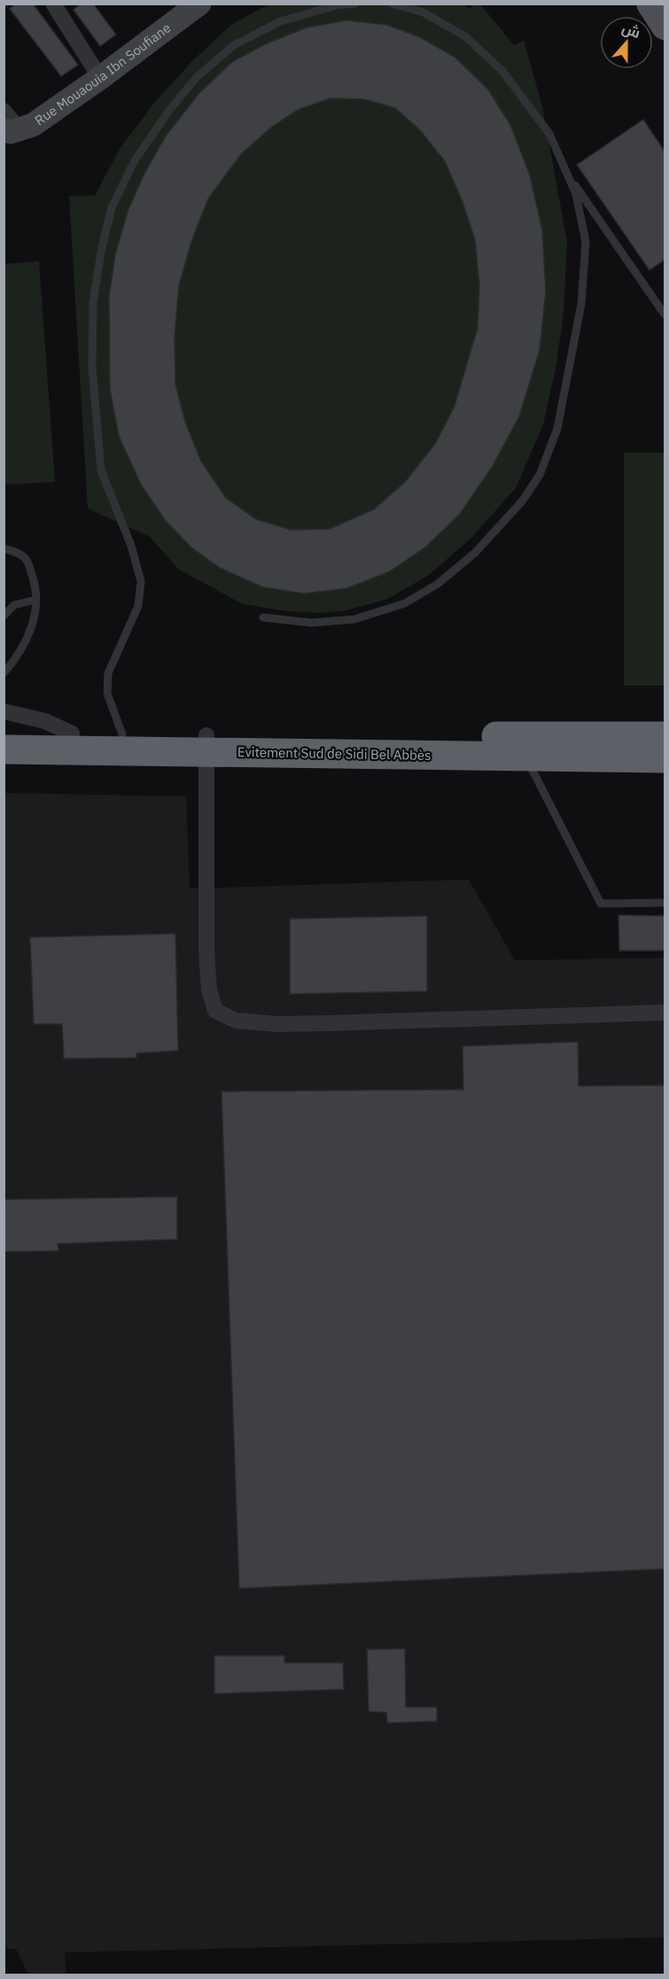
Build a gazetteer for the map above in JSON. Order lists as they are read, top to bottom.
{
  "streets": {
    "highway": ["Evitement Sud de Sidi Bel Abbès"],
    "street": ["Rue Mouaouia Ibn Soufiane"]
  },
  "north": "top"
}
